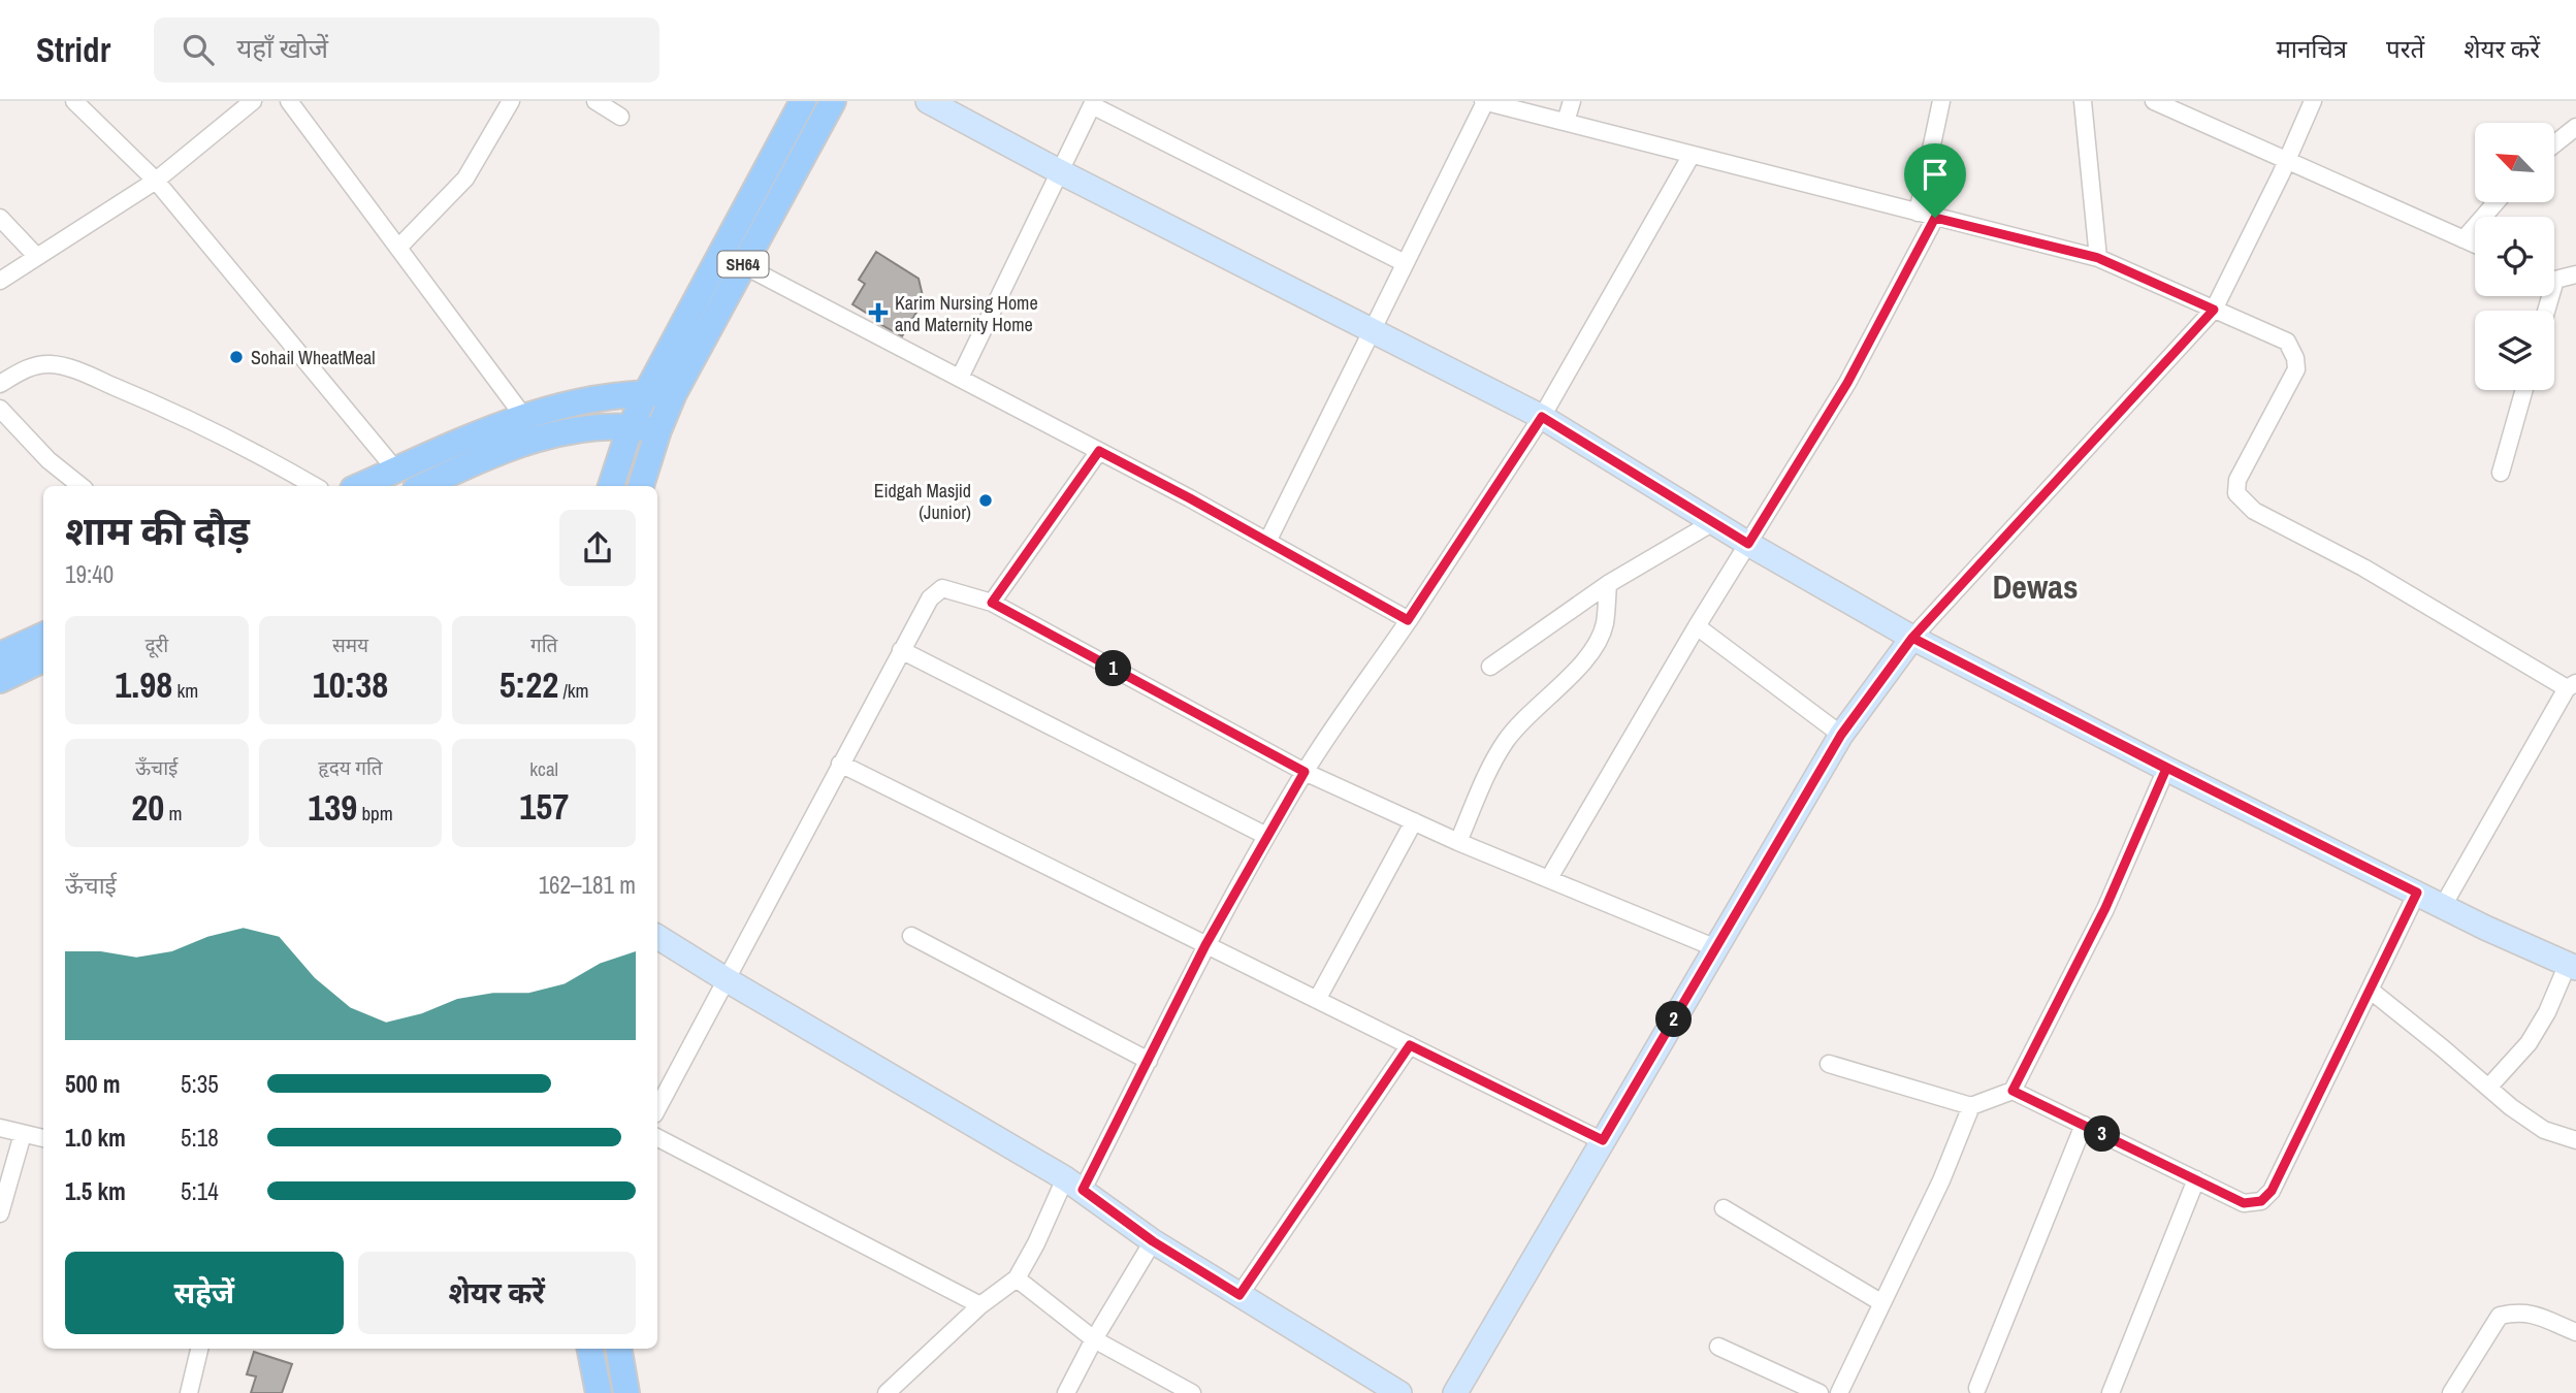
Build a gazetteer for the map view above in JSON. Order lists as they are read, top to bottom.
{
  "streets": {
    "main road": ["SH64"]
  },
  "districts": ["Dewas"],
  "places": {
    "health": ["Karim Nursing Home and Maternity Home"],
    "other": ["Sohail WheatMeal", "Eidgah Masjid (Junior)"]
  },
  "north": "top left",
  "page": {
    "header": "Stridr",
    "search": "यहाँ खोजें",
    "nav": ["मानचित्र", "परतें", "शेयर करें"],
    "heading": ["शाम की दौड़", "19:40"],
    "stats": [
      ["दूरी", "1.98 km"],
      ["समय", "10:38"],
      ["गति", "5:22 /km"],
      ["ऊँचाई", "20 m"],
      ["हृदय गति", "139 bpm"],
      ["kcal", "157"]
    ],
    "pins": ["1", "2", "3"],
    "chart": ["ऊँचाई", "162–181 m"],
    "list": [
      {
        "name": "500 m",
        "note": "5:35"
      },
      {
        "name": "1.0 km",
        "note": "5:18"
      },
      {
        "name": "1.5 km",
        "note": "5:14"
      }
    ],
    "buttons": ["सहेजें", "शेयर करें"]
  }
}
